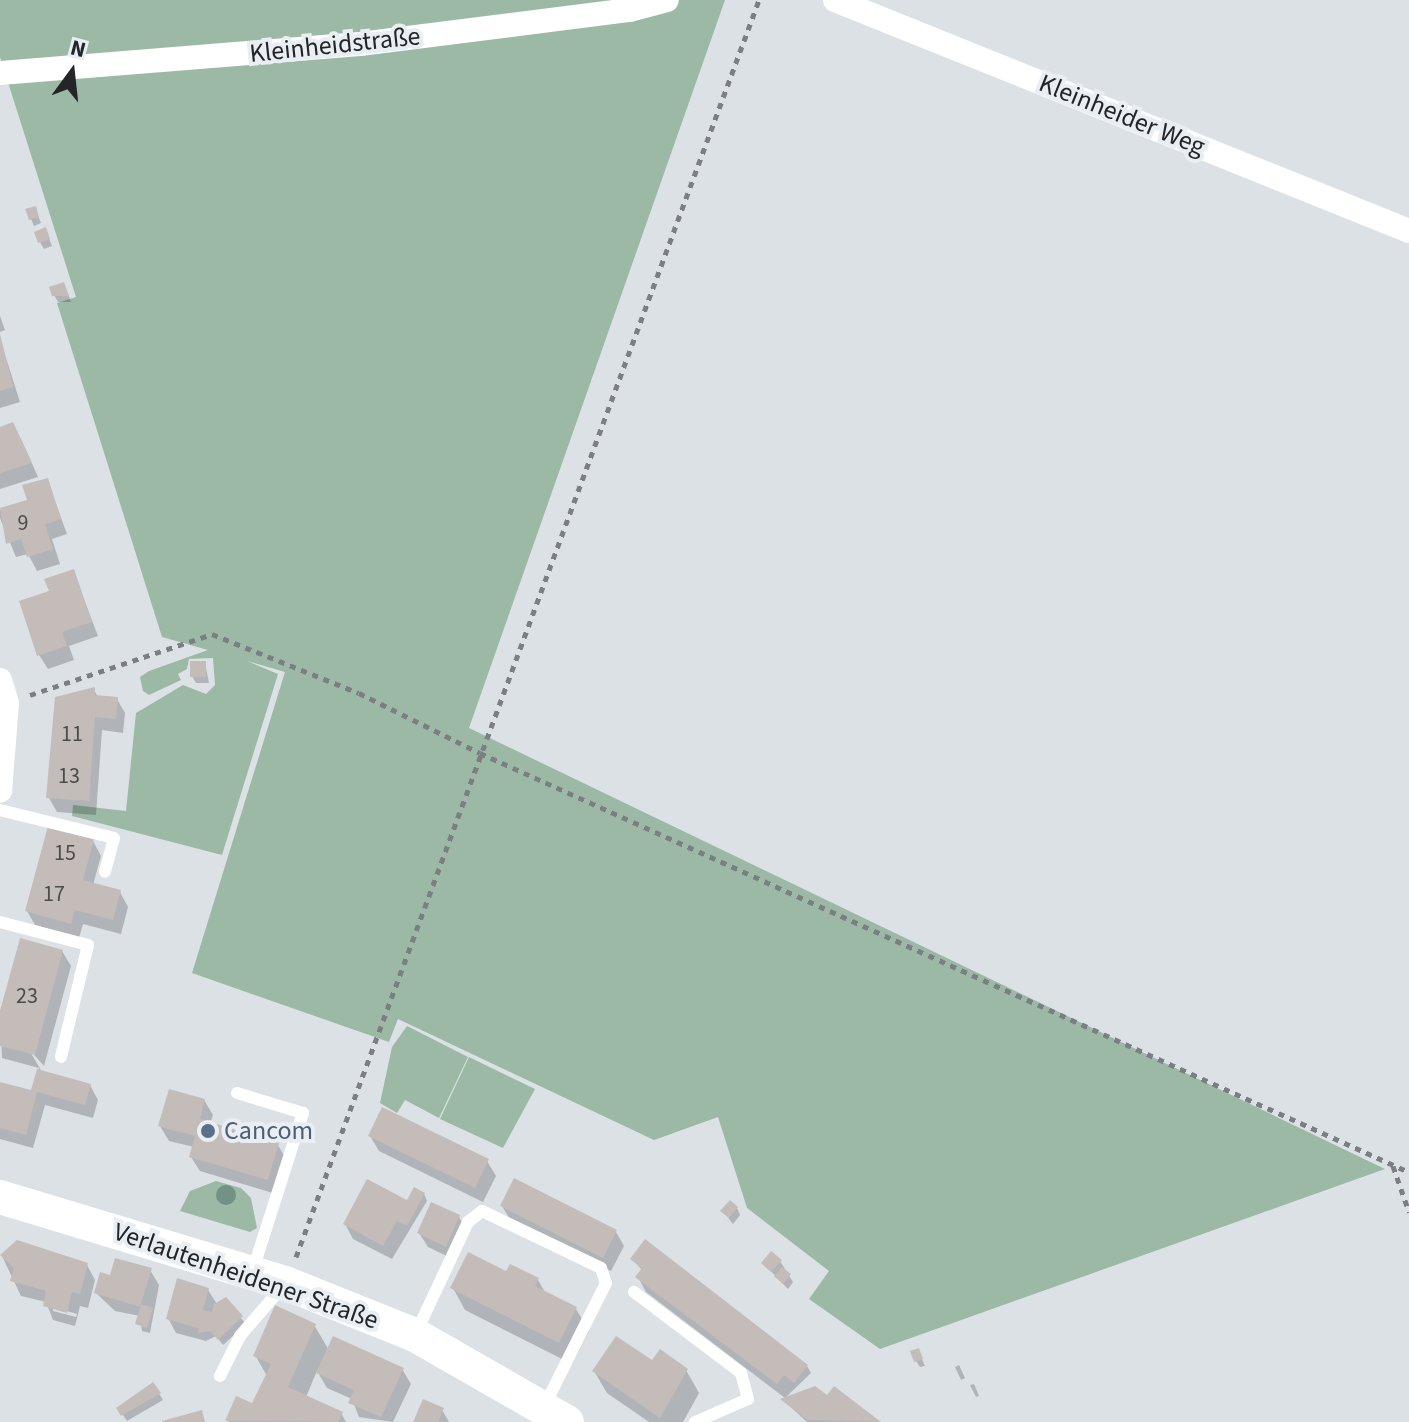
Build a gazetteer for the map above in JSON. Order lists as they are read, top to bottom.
{
  "streets": {
    "main road": ["Verlautenheidener Straße"],
    "street": ["Kleinheidstraße", "Kleinheider Weg"]
  },
  "places": ["Cancom"],
  "house_numbers": [
    "9",
    "11",
    "13",
    "15",
    "17",
    "23"
  ],
  "north": "top"
}
